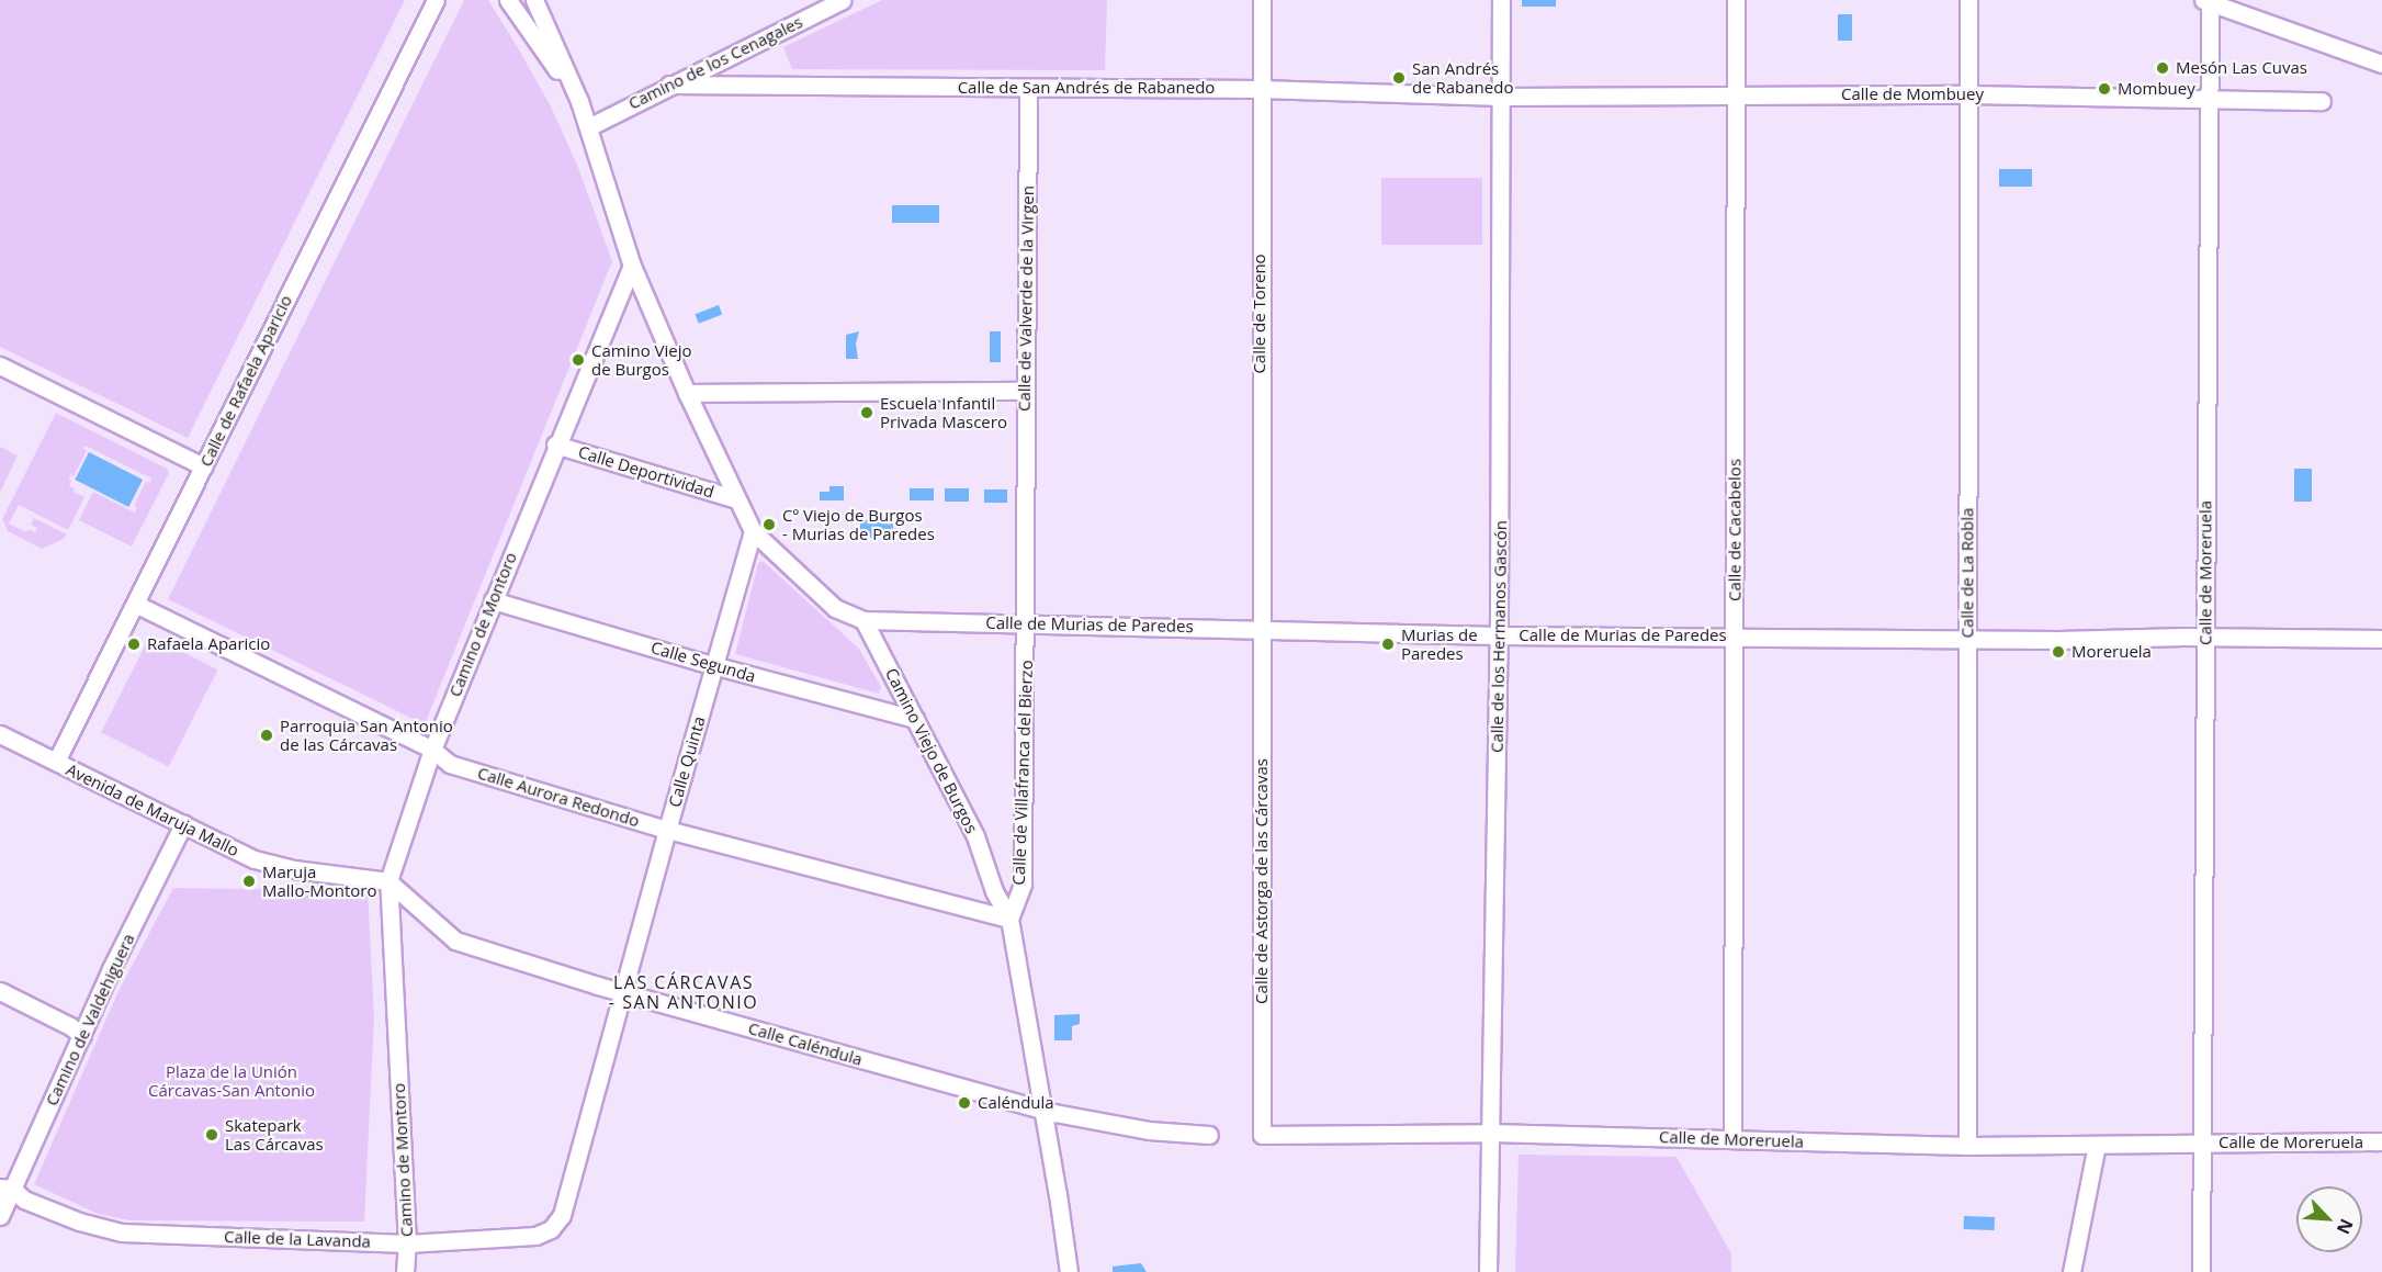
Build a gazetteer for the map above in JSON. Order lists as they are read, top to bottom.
{
  "streets": {
    "street": [
      "Camino de los Cenagales",
      "Calle de San Andrés de Rabanedo",
      "Calle de Mombuey",
      "Calle de Valverde de la Virgen",
      "Calle de Toreno",
      "Calle de Rafaela Aparicio",
      "Calle Deportividad",
      "Calle de Cacabelos",
      "Calle de La Robla",
      "Calle de Moreruela",
      "Camino de Montoro",
      "Calle de Murias de Paredes",
      "Calle de los Hermanos Gascón",
      "Calle Segunda",
      "Camino Viejo de Burgos",
      "Calle Quinta",
      "Calle de Villafranca del Bierzo",
      "Calle Aurora Redondo",
      "Avenida de Maruja Mallo",
      "Calle de Astorga de las Cárcavas",
      "Camino de Valdehiguera",
      "Calle Caléndula",
      "Calle de la Lavanda"
    ]
  },
  "crossings": [
    ["Camino de los Cenagales", "Calle de San Andrés de Rabanedo"],
    ["Calle de San Andrés de Rabanedo", "Calle de Mombuey"],
    ["Calle de San Andrés de Rabanedo", "Calle de Valverde de la Virgen"],
    ["Calle de San Andrés de Rabanedo", "Calle de Toreno"],
    ["Calle de San Andrés de Rabanedo", "Calle de los Hermanos Gascón"],
    ["Calle de Mombuey", "Calle de Cacabelos"],
    ["Calle de Mombuey", "Calle de La Robla"],
    ["Calle de Mombuey", "Calle de Moreruela"],
    ["Calle de Mombuey", "Calle de los Hermanos Gascón"],
    ["Calle de Valverde de la Virgen", "Calle de Villafranca del Bierzo"],
    ["Calle de Toreno", "Calle de Murias de Paredes"],
    ["Calle de Toreno", "Calle de Astorga de las Cárcavas"],
    ["Calle de Rafaela Aparicio", "Calle Aurora Redondo"],
    ["Calle de Rafaela Aparicio", "Avenida de Maruja Mallo"],
    ["Calle Deportividad", "Camino de Montoro"],
    ["Calle de Cacabelos", "Calle de Moreruela"],
    ["Calle de Cacabelos", "Calle de Murias de Paredes"],
    ["Calle de La Robla", "Calle de Moreruela"],
    ["Calle de La Robla", "Calle de Murias de Paredes"],
    ["Calle de Moreruela", "Calle de Murias de Paredes"],
    ["Calle de Moreruela", "Calle de los Hermanos Gascón"],
    ["Calle de Moreruela", "Calle de Astorga de las Cárcavas"],
    ["Camino de Montoro", "Calle Segunda"],
    ["Camino de Montoro", "Calle Aurora Redondo"],
    ["Camino de Montoro", "Avenida de Maruja Mallo"],
    ["Camino de Montoro", "Calle Caléndula"],
    ["Camino de Montoro", "Calle de la Lavanda"],
    ["Calle de Murias de Paredes", "Calle de los Hermanos Gascón"],
    ["Calle de Murias de Paredes", "Camino Viejo de Burgos"],
    ["Calle de Murias de Paredes", "Calle de Villafranca del Bierzo"],
    ["Calle de Murias de Paredes", "Calle de Astorga de las Cárcavas"],
    ["Calle Segunda", "Camino Viejo de Burgos"],
    ["Calle Segunda", "Calle Quinta"],
    ["Camino Viejo de Burgos", "Calle de Villafranca del Bierzo"],
    ["Camino Viejo de Burgos", "Calle Aurora Redondo"],
    ["Camino Viejo de Burgos", "Calle Caléndula"],
    ["Calle Quinta", "Calle Aurora Redondo"],
    ["Calle Quinta", "Calle Caléndula"],
    ["Calle Quinta", "Calle de la Lavanda"],
    ["Calle de Villafranca del Bierzo", "Calle Aurora Redondo"],
    ["Avenida de Maruja Mallo", "Camino de Valdehiguera"],
    ["Avenida de Maruja Mallo", "Calle Caléndula"],
    ["Camino de Valdehiguera", "Calle de la Lavanda"],
    ["Calle Caléndula", "Calle de la Lavanda"]
  ],
  "districts": ["LAS CÁRCAVAS - SAN ANTONIO"],
  "parks": ["Plaza de la Unión Cárcavas-San Antonio"],
  "places": [
    "Mesón Las Cuvas",
    "San Andrés de Rabanedo",
    "Mombuey",
    "Camino Viejo de Burgos",
    "Escuela Infantil Privada Mascero",
    "Cº Viejo de Burgos - Murias de Paredes",
    "Rafaela Aparicio",
    "Murias de Paredes",
    "Moreruela",
    "Parroquia San Antonio de las Cárcavas",
    "Maruja Mallo-Montoro",
    "Caléndula",
    "Skatepark Las Cárcavas"
  ],
  "north": "bottom right"
}
